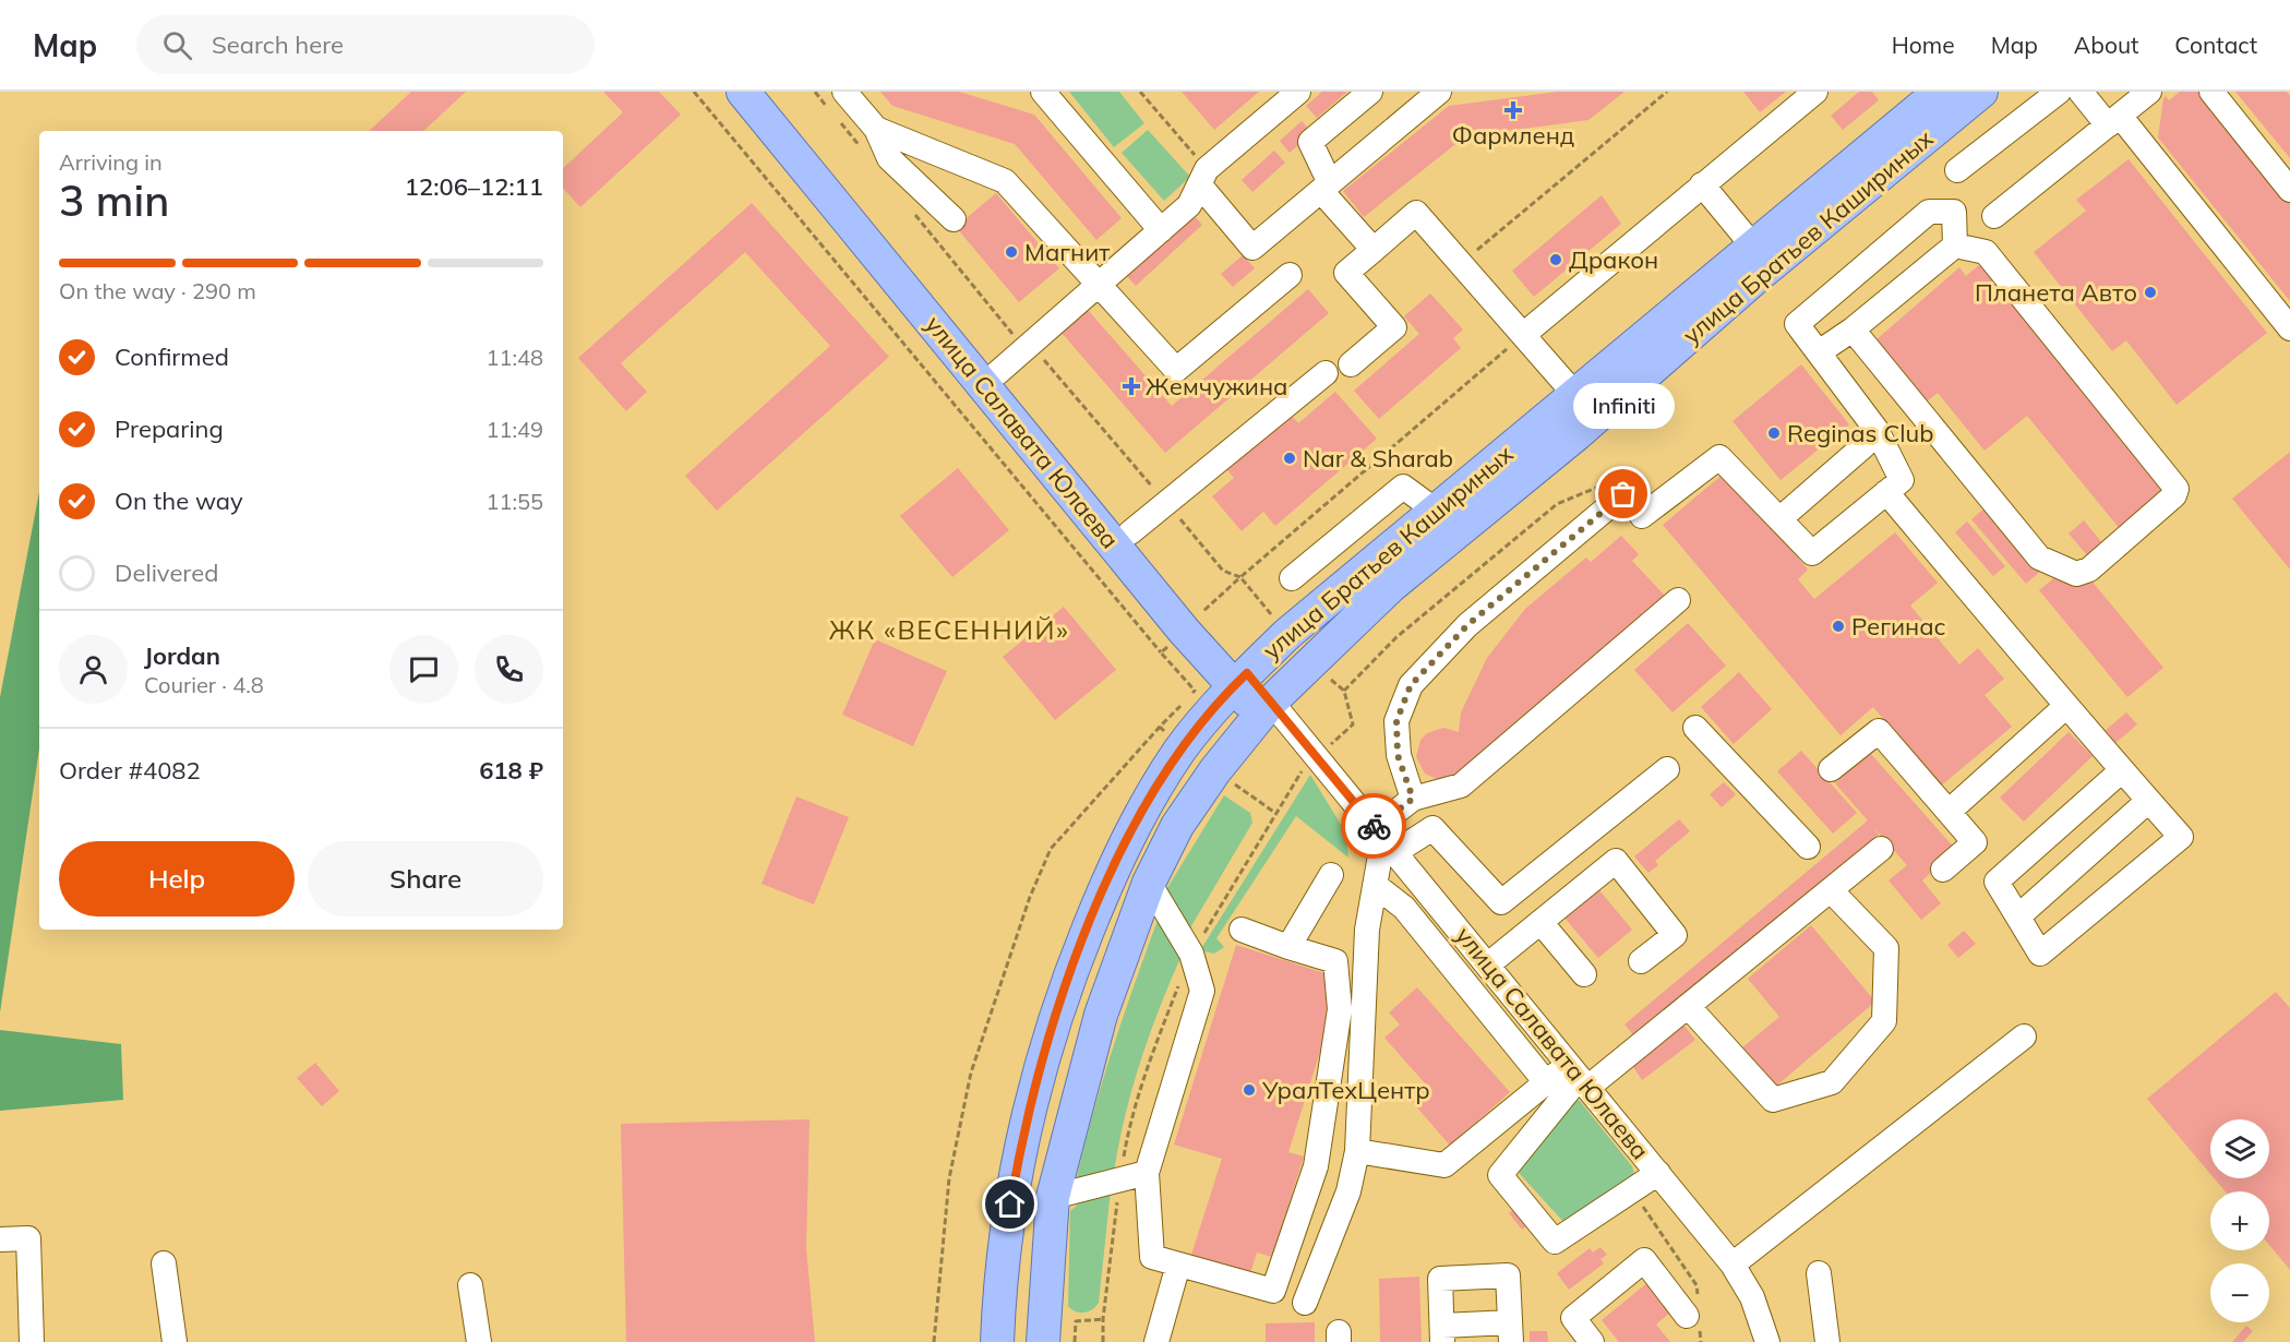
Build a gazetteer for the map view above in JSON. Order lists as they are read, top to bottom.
{
  "streets": {
    "main road": ["улица Братьев Кашириных", "улица Салавата Юлаева"]
  },
  "crossings": [
    ["улица Братьев Кашириных", "улица Салавата Юлаева"]
  ],
  "districts": ["ЖК «ВЕСЕННИЙ»"],
  "places": {
    "health": ["Фармленд", "Жемчужина"],
    "other": [
      "Магнит",
      "Дракон",
      "Планета Авто",
      "Reginas Club",
      "Nar & Sharab",
      "Infiniti",
      "Регинас",
      "УралТехЦентр"
    ]
  },
  "page": {
    "header": "Map",
    "search": "Search here",
    "nav": [
      "Home",
      "Map",
      "About",
      "Contact"
    ],
    "heading": ["3 min", "Arriving in", "12:06–12:11"],
    "panel": [
      "Jordan",
      "Courier · 4.8",
      "Order #4082",
      "618 ₽"
    ],
    "bar": "On the way · 290 m",
    "list": [
      ["Confirmed", "11:48"],
      ["Preparing", "11:49"],
      ["On the way", "11:55"],
      "Delivered"
    ],
    "bubble": "Infiniti",
    "buttons": ["Help", "Share"],
    "map_buttons": ["+", "−"]
  }
}
